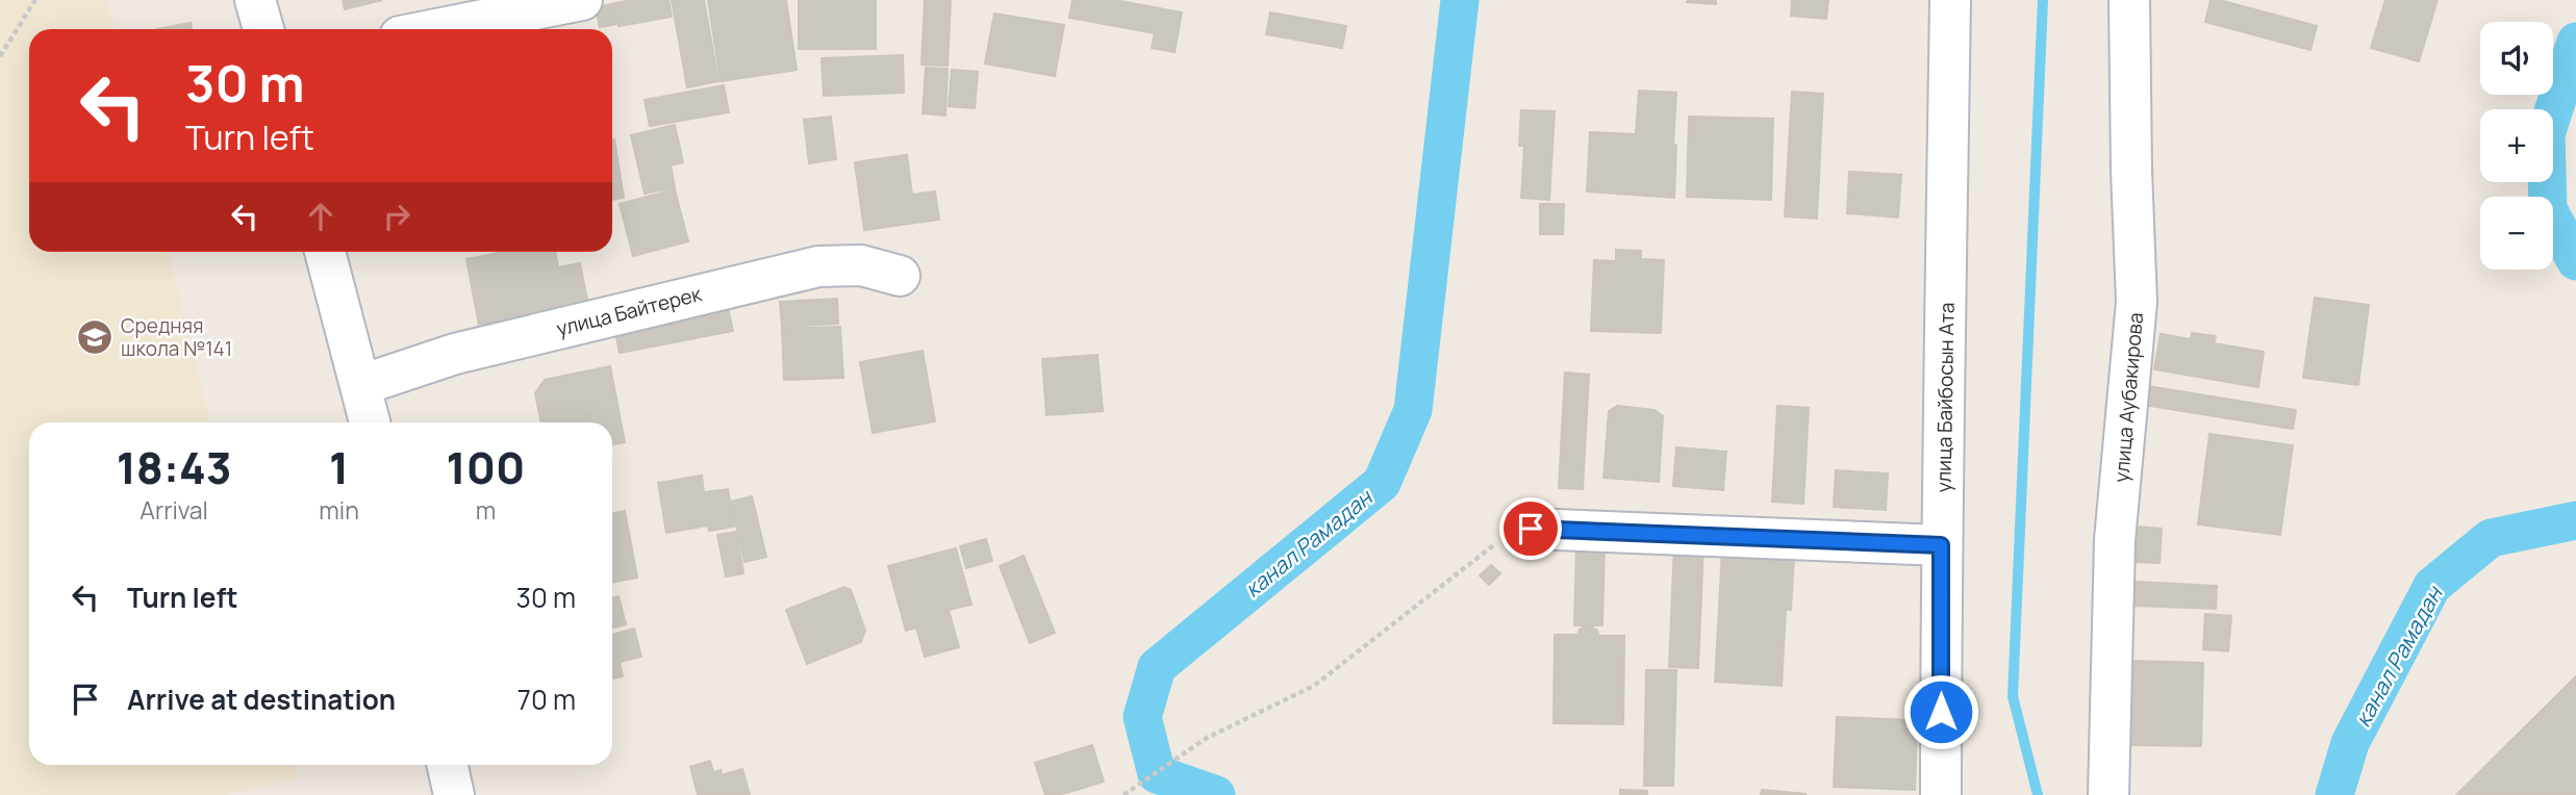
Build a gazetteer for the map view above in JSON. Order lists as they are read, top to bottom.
{
  "streets": {
    "street": ["улица Байтерек", "улица Байбосын Ата", "улица Аубакирова"]
  },
  "water": ["канал Рамадан"],
  "places": {
    "school or university": ["Средняя школа №141"]
  },
  "page": {
    "map_buttons": ["+", "−"],
    "turn": ["30 m", "Turn left"],
    "eta": [
      "18:43",
      "Arrival",
      "1",
      "min",
      "100",
      "m"
    ],
    "list": [
      {
        "name": "Turn left",
        "value": "30 m"
      },
      {
        "name": "Arrive at destination",
        "value": "70 m"
      }
    ]
  }
}
